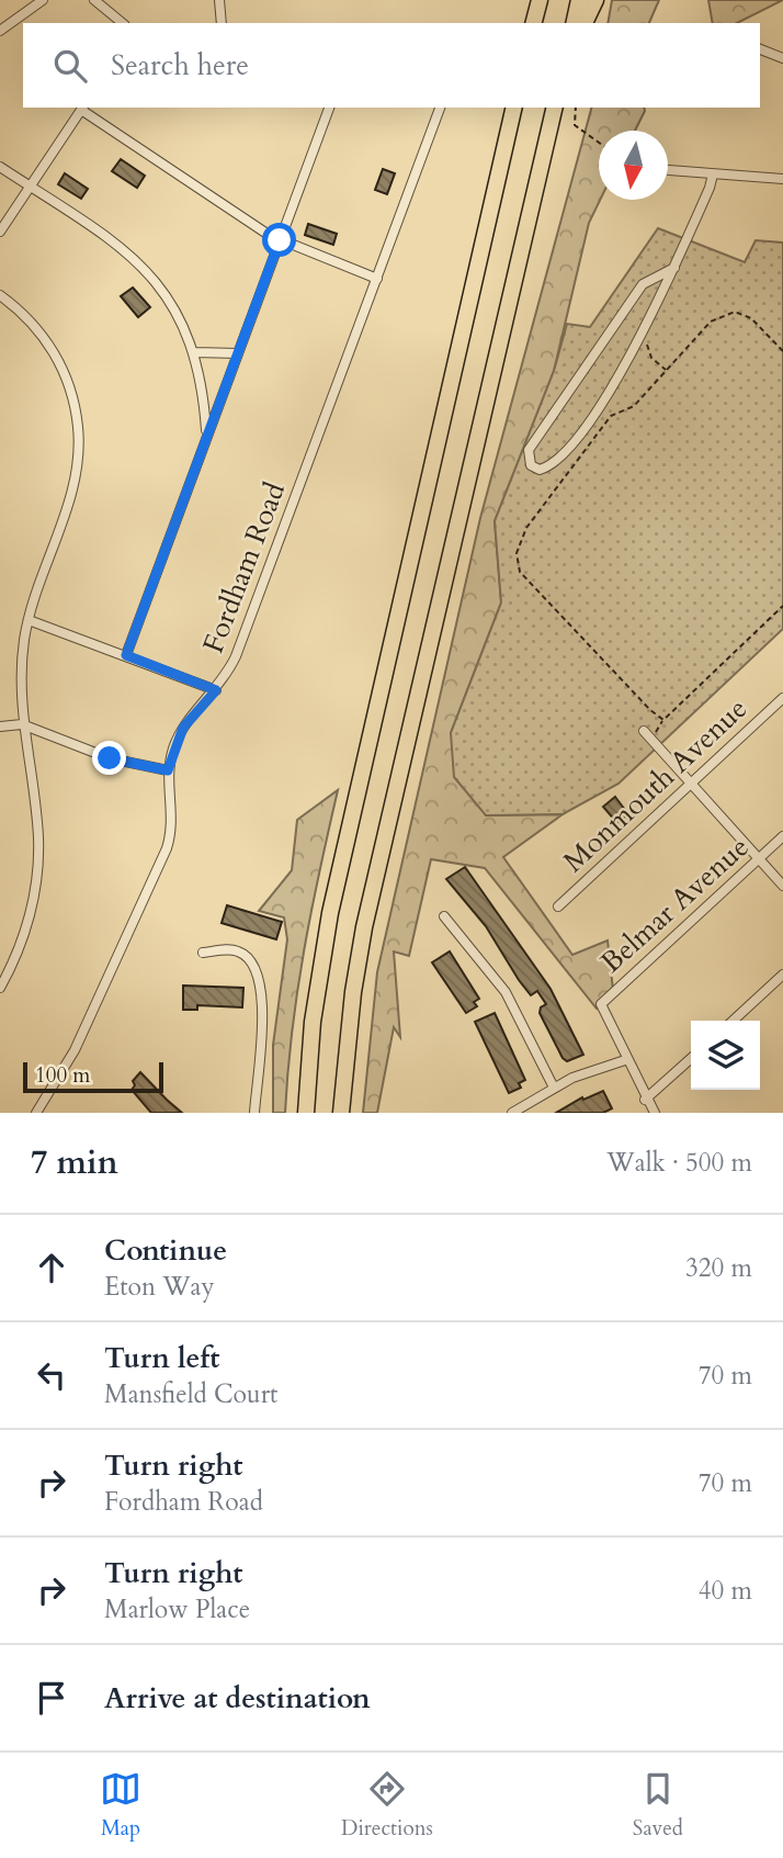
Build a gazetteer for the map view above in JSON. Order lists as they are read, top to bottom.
{
  "streets": {
    "street": ["Fordham Road", "Monmouth Avenue", "Belmar Avenue"]
  },
  "scale_bar": "100 m",
  "north": "bottom",
  "page": {
    "search": "Search here",
    "scale": "100 m",
    "heading": ["7 min", "Walk · 500 m"],
    "list": [
      ["Continue", "Eton Way", "320 m"],
      ["Turn left", "Mansfield Court", "70 m"],
      ["Turn right", "Fordham Road", "70 m"],
      ["Turn right", "Marlow Place", "40 m"],
      "Arrive at destination"
    ],
    "nav": ["Map", "Directions", "Saved"]
  }
}
